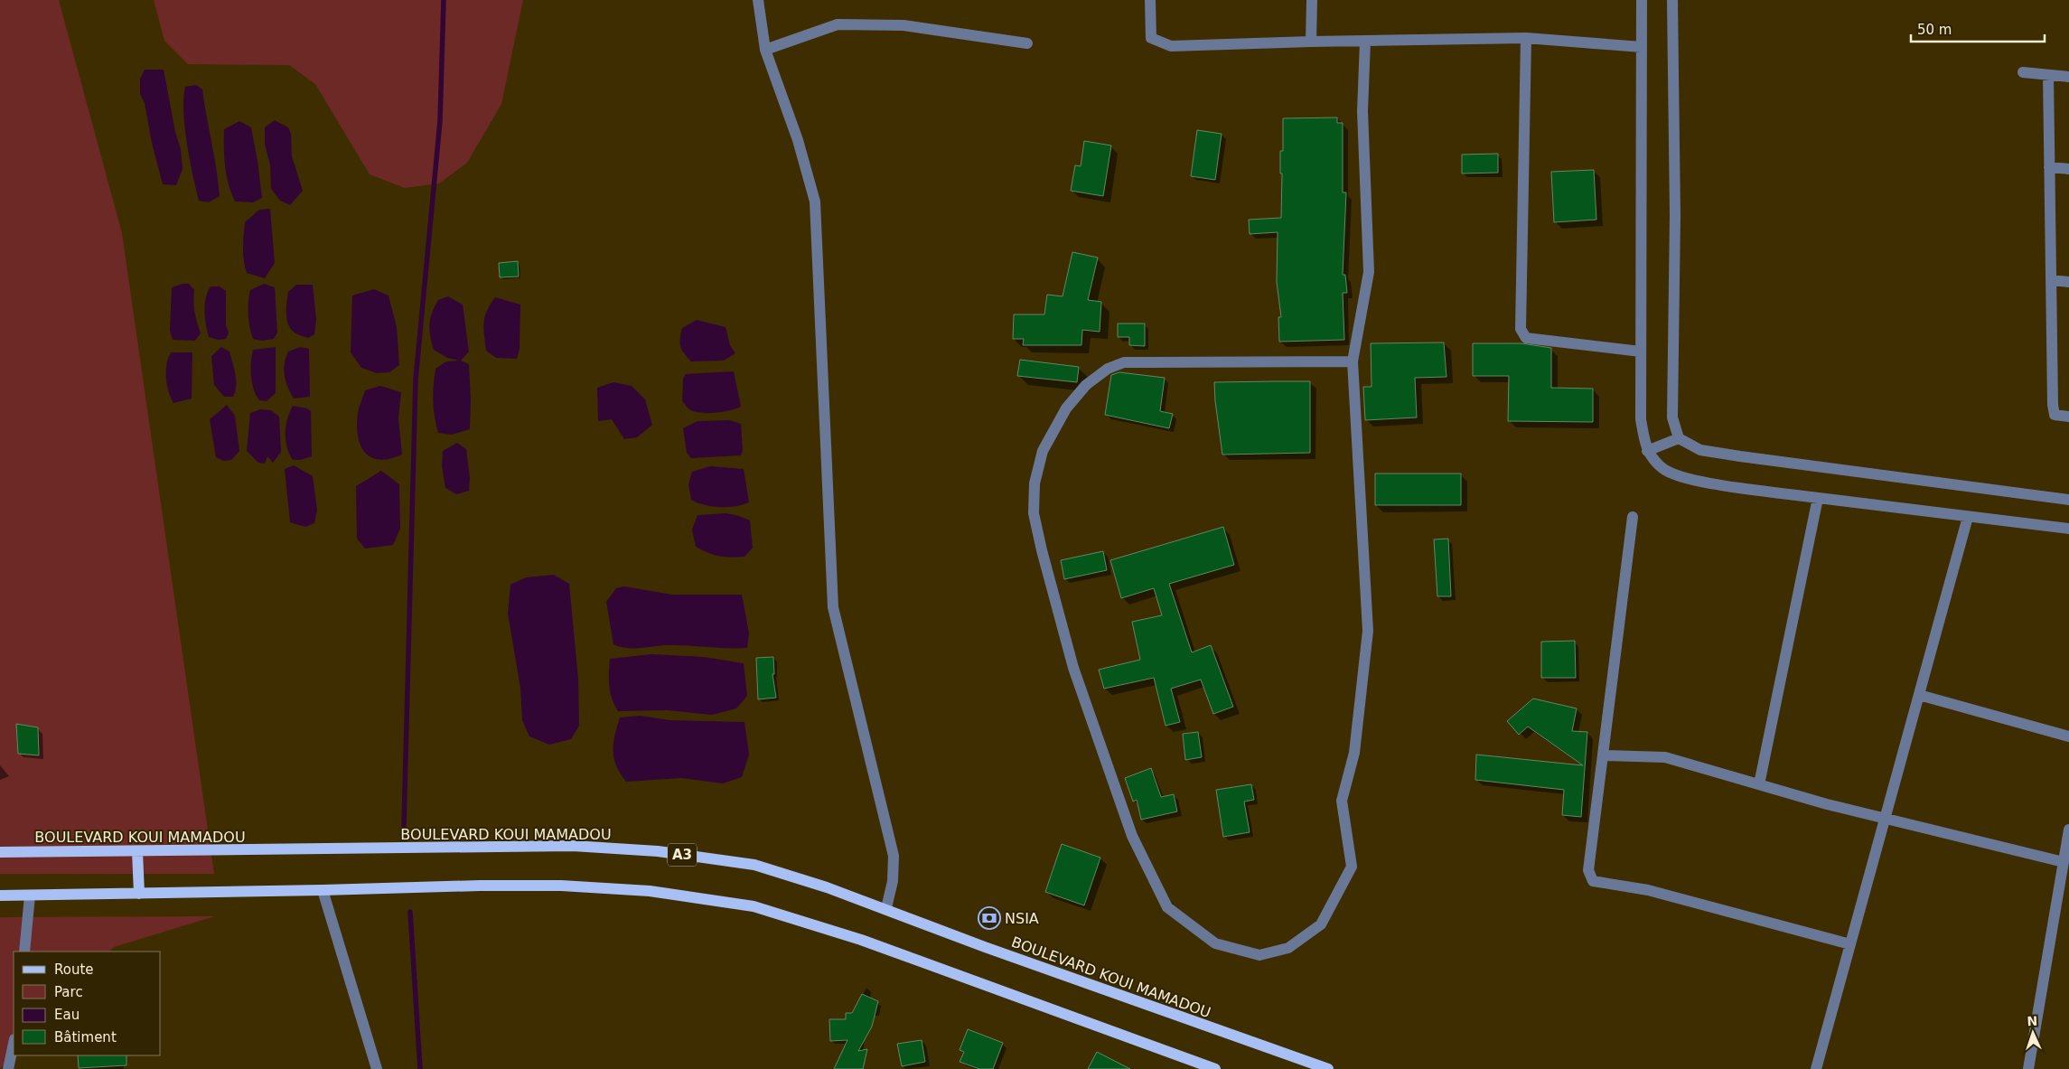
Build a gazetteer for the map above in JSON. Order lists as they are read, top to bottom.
{
  "streets": {
    "main road": ["BOULEVARD KOUI MAMADOU", "A3"]
  },
  "places": {
    "bank": ["NSIA"]
  },
  "legend": [
    "Route",
    "Parc",
    "Eau",
    "Bâtiment"
  ],
  "scale_bar": "50 m",
  "north": "top"
}
